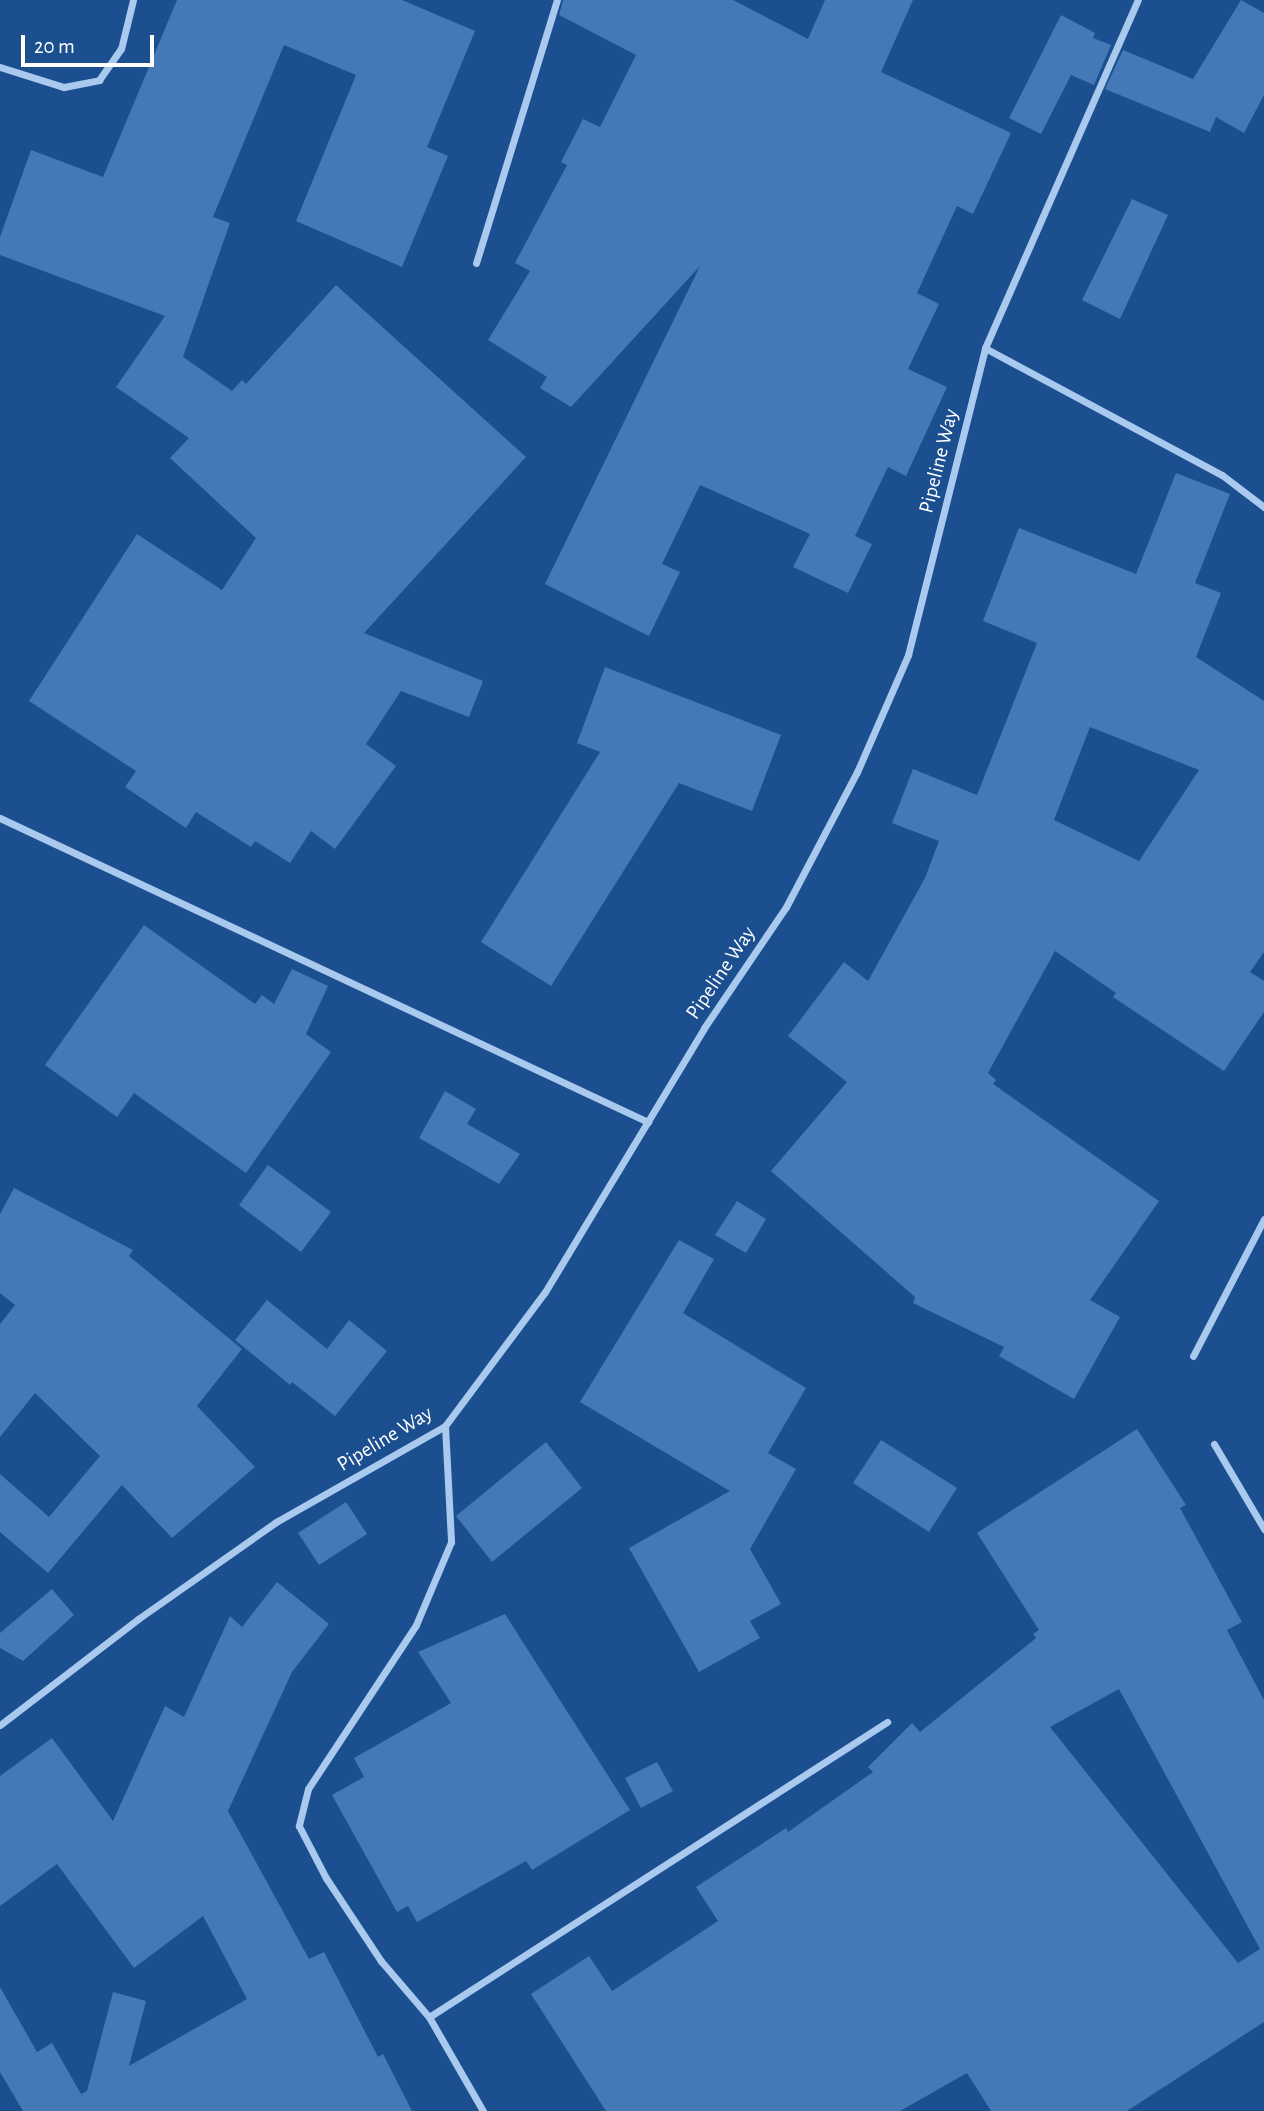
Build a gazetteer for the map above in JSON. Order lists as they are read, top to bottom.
{
  "streets": {
    "street": ["Pipeline Way"]
  },
  "scale_bar": "20 m"
}
